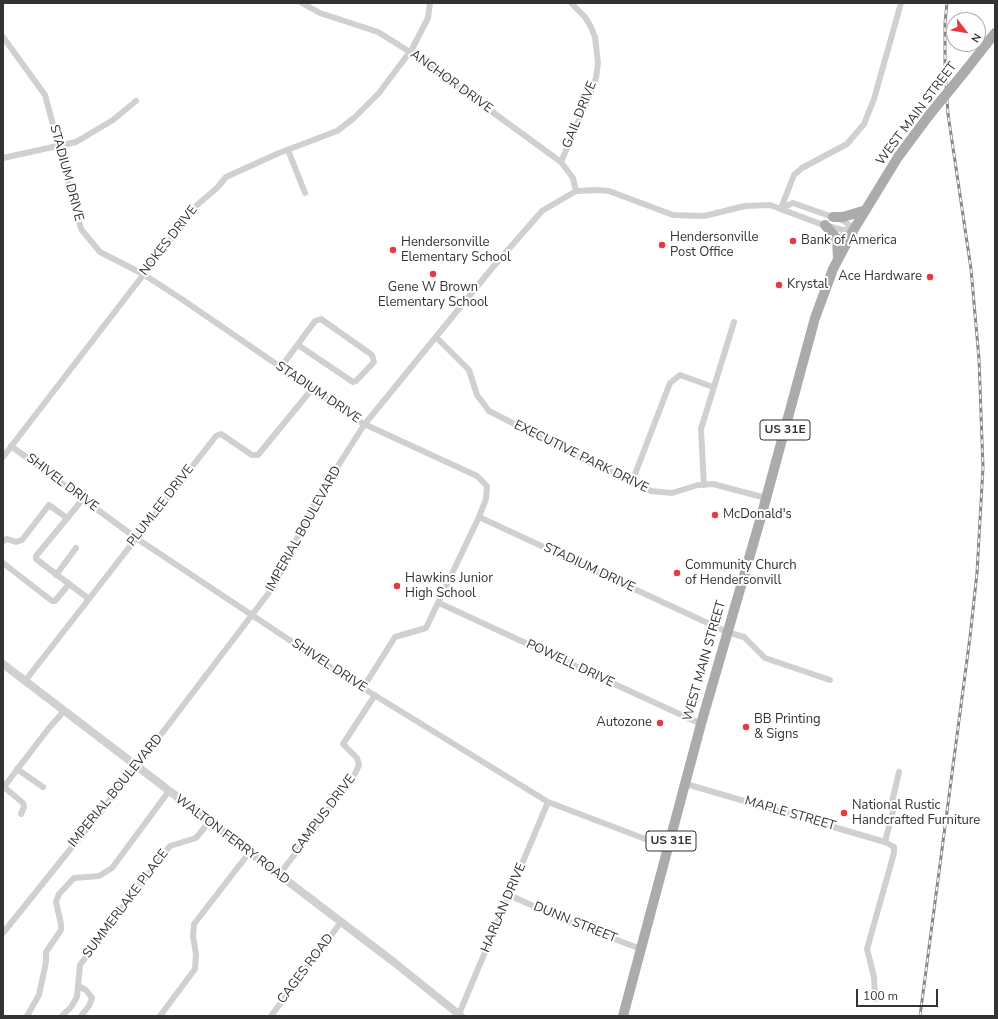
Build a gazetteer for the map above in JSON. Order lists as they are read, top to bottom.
{
  "streets": {
    "main road": ["WEST MAIN STREET", "US 31E"],
    "street": [
      "ANCHOR DRIVE",
      "GAIL DRIVE",
      "STADIUM DRIVE",
      "NOKES DRIVE",
      "EXECUTIVE PARK DRIVE",
      "SHIVEL DRIVE",
      "PLUMLEE DRIVE",
      "IMPERIAL BOULEVARD",
      "POWELL DRIVE",
      "MAPLE STREET",
      "CAMPUS DRIVE",
      "WALTON FERRY ROAD",
      "SUMMERLAKE PLACE",
      "HARLAN DRIVE",
      "DUNN STREET",
      "CAGES ROAD"
    ]
  },
  "crossings": [
    ["ANCHOR DRIVE", "GAIL DRIVE"],
    ["ANCHOR DRIVE", "NOKES DRIVE"],
    ["ANCHOR DRIVE", "IMPERIAL BOULEVARD"],
    ["WEST MAIN STREET", "STADIUM DRIVE"],
    ["WEST MAIN STREET", "EXECUTIVE PARK DRIVE"],
    ["WEST MAIN STREET", "SHIVEL DRIVE"],
    ["WEST MAIN STREET", "IMPERIAL BOULEVARD"],
    ["WEST MAIN STREET", "POWELL DRIVE"],
    ["WEST MAIN STREET", "MAPLE STREET"],
    ["WEST MAIN STREET", "DUNN STREET"],
    ["STADIUM DRIVE", "NOKES DRIVE"],
    ["STADIUM DRIVE", "PLUMLEE DRIVE"],
    ["STADIUM DRIVE", "IMPERIAL BOULEVARD"],
    ["NOKES DRIVE", "SHIVEL DRIVE"],
    ["EXECUTIVE PARK DRIVE", "IMPERIAL BOULEVARD"],
    ["SHIVEL DRIVE", "PLUMLEE DRIVE"],
    ["SHIVEL DRIVE", "IMPERIAL BOULEVARD"],
    ["SHIVEL DRIVE", "CAMPUS DRIVE"],
    ["SHIVEL DRIVE", "HARLAN DRIVE"],
    ["PLUMLEE DRIVE", "WALTON FERRY ROAD"],
    ["IMPERIAL BOULEVARD", "WALTON FERRY ROAD"],
    ["CAMPUS DRIVE", "WALTON FERRY ROAD"],
    ["WALTON FERRY ROAD", "SUMMERLAKE PLACE"],
    ["WALTON FERRY ROAD", "HARLAN DRIVE"],
    ["WALTON FERRY ROAD", "CAGES ROAD"],
    ["HARLAN DRIVE", "DUNN STREET"]
  ],
  "places": [
    "Bank of America",
    "Hendersonville Post Office",
    "Hendersonville Elementary School",
    "Gene W Brown Elementary School",
    "Ace Hardware",
    "Krystal",
    "McDonald's",
    "Community Church of Hendersonvill",
    "Hawkins Junior High School",
    "Autozone",
    "BB Printing & Signs",
    "National Rustic Handcrafted Furniture"
  ],
  "scale_bar": "100 m",
  "north": "bottom right"
}
